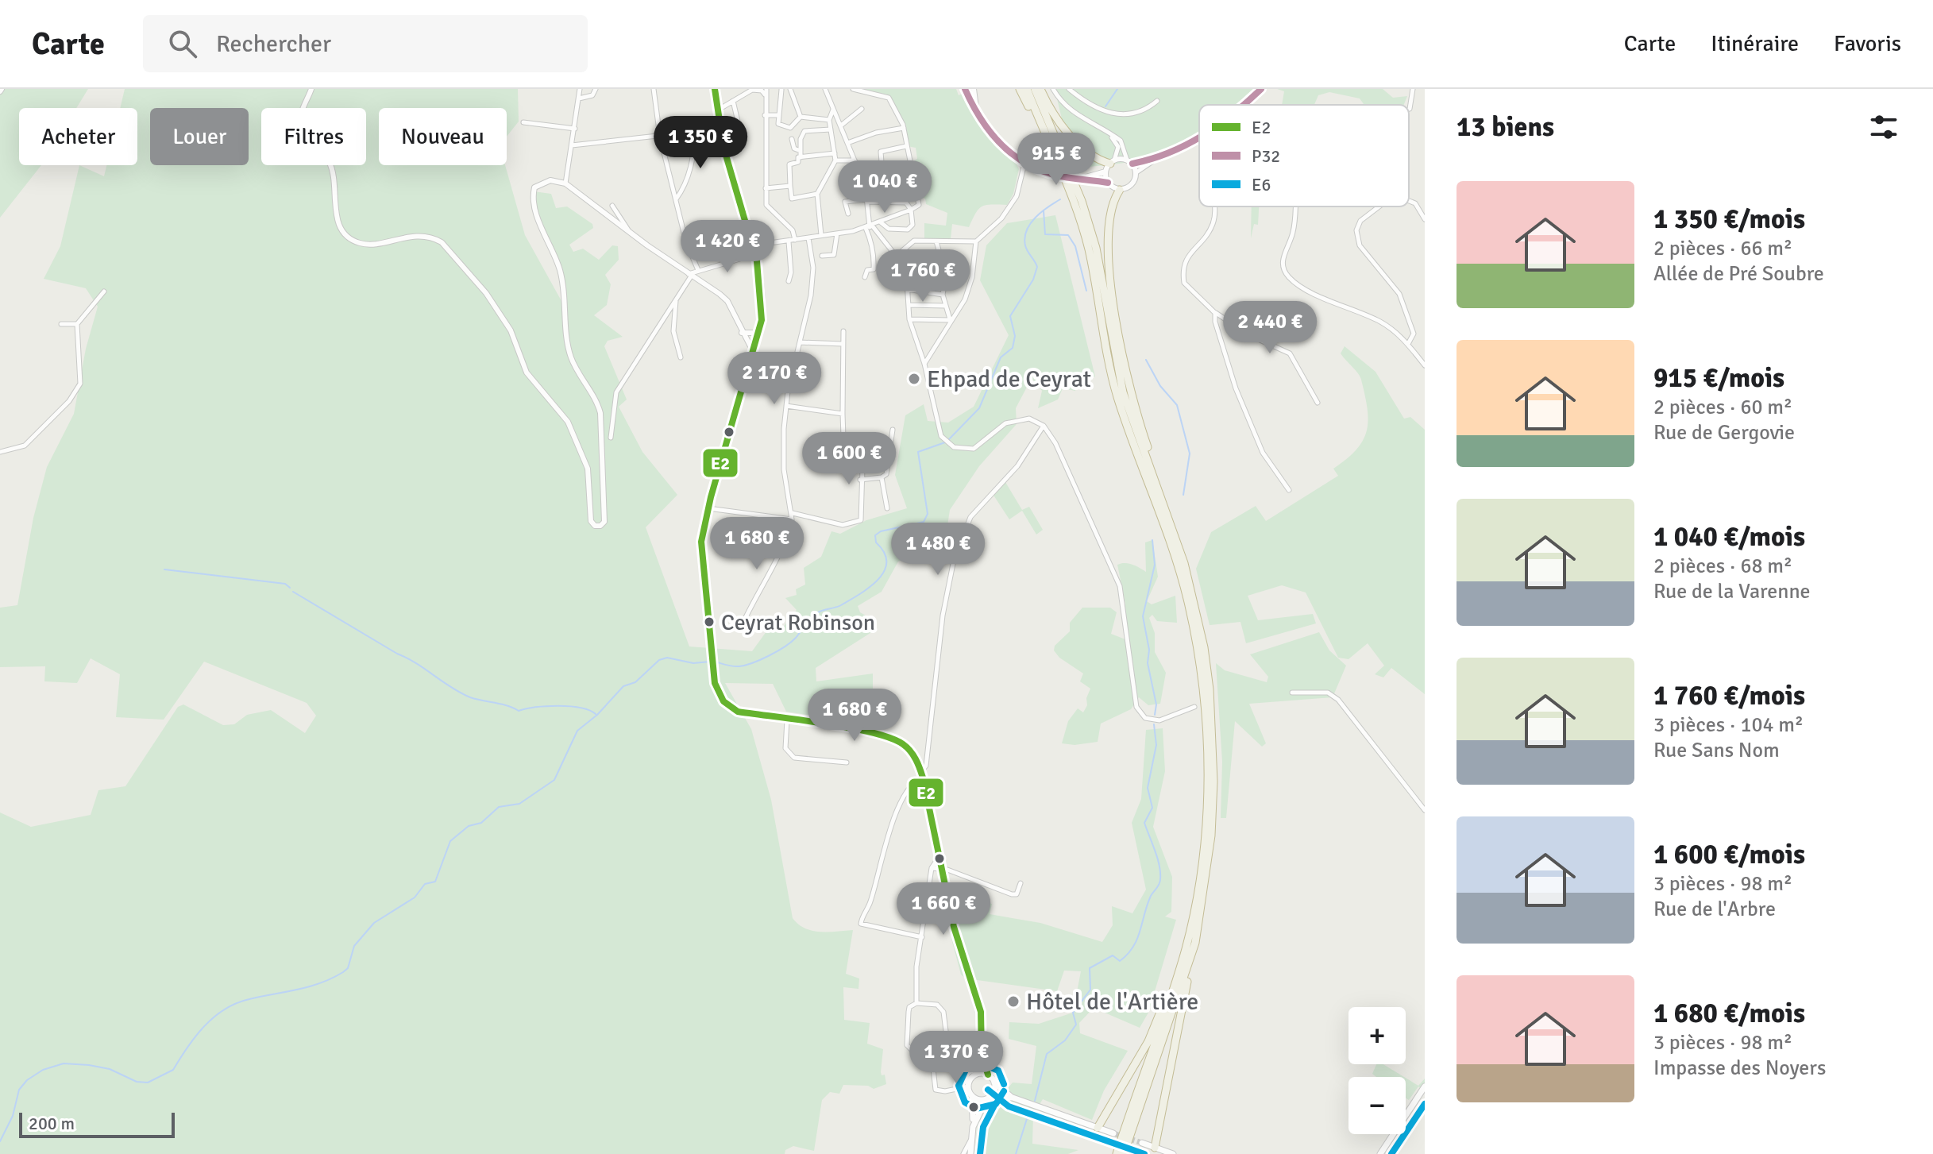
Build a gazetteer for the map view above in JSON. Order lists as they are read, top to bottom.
{
  "places": ["Ehpad de Ceyrat", "Ceyrat Robinson", "Hôtel de l'Artière"],
  "lines": ["transit line E2", "transit line P32", "transit line E6"],
  "legend": ["E2", "P32", "E6"],
  "scale_bar": "200 m",
  "page": {
    "header": "Carte",
    "search": "Rechercher",
    "nav": ["Carte", "Itinéraire", "Favoris"],
    "heading": "13 biens",
    "chip": [
      "Acheter",
      "Louer",
      "Filtres",
      "Nouveau"
    ],
    "price": [
      "1 350 €",
      "915 €",
      "1 040 €",
      "1 420 €",
      "1 760 €",
      "2 440 €",
      "2 170 €",
      "1 600 €",
      "1 680 €",
      "1 480 €",
      "1 680 €",
      "1 660 €",
      "1 370 €"
    ],
    "list": [
      {
        "name": "1 350 €/mois",
        "note": "2 pièces · 66 m² · Allée de Pré Soubre"
      },
      {
        "name": "915 €/mois",
        "note": "2 pièces · 60 m² · Rue de Gergovie"
      },
      {
        "name": "1 040 €/mois",
        "note": "2 pièces · 68 m² · Rue de la Varenne"
      },
      {
        "name": "1 760 €/mois",
        "note": "3 pièces · 104 m² · Rue Sans Nom"
      },
      {
        "name": "1 600 €/mois",
        "note": "3 pièces · 98 m² · Rue de l'Arbre"
      },
      {
        "name": "1 680 €/mois",
        "note": "3 pièces · 98 m² · Impasse des Noyers"
      }
    ],
    "map_buttons": ["+", "−"],
    "scale": "200 m"
  }
}
